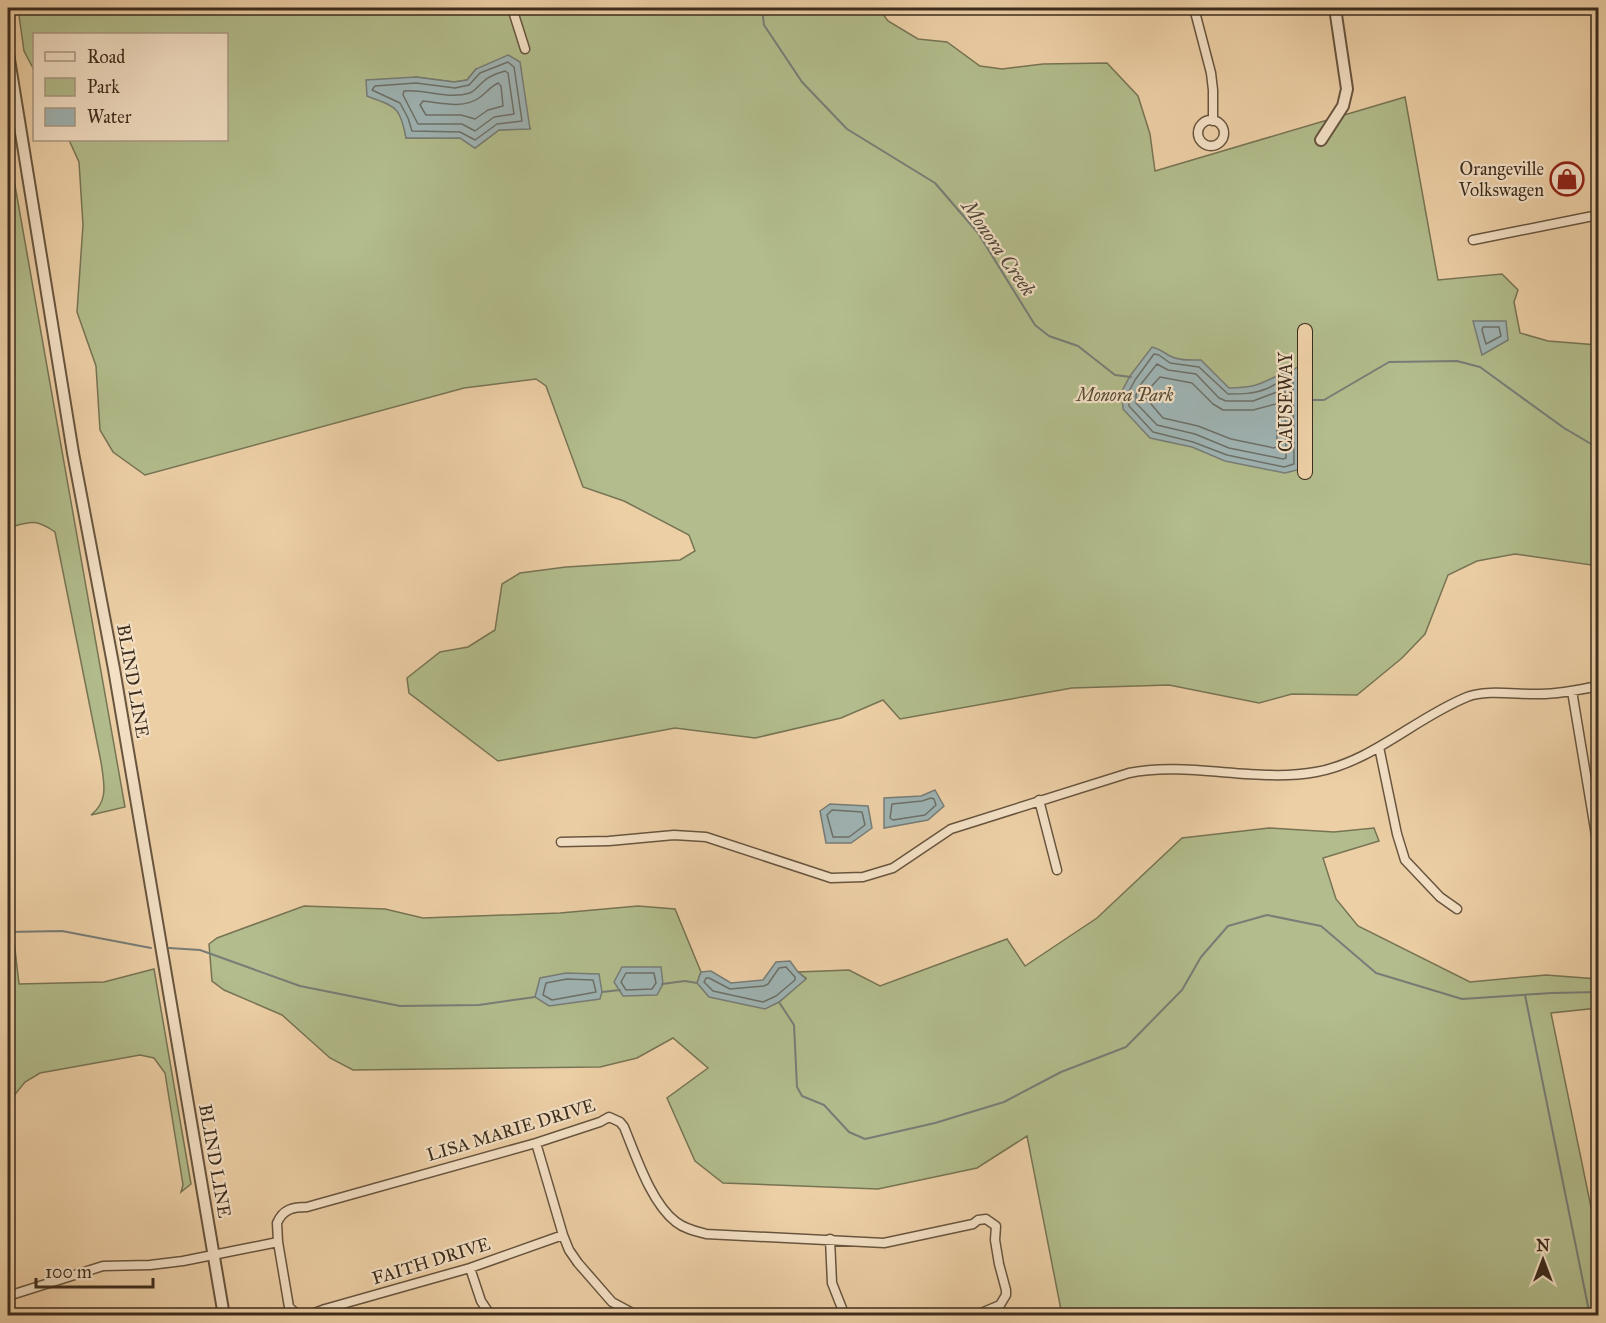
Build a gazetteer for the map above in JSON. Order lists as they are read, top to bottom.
{
  "streets": {
    "highway": ["CAUSEWAY"],
    "street": ["BLIND LINE", "LISA MARIE DRIVE", "FAITH DRIVE"]
  },
  "water": ["Monora Creek"],
  "parks": ["Monora Park"],
  "places": {
    "shop": ["Orangeville Volkswagen"]
  },
  "legend": ["Road", "Park", "Water"],
  "scale_bar": "100 m",
  "north": "top"
}
